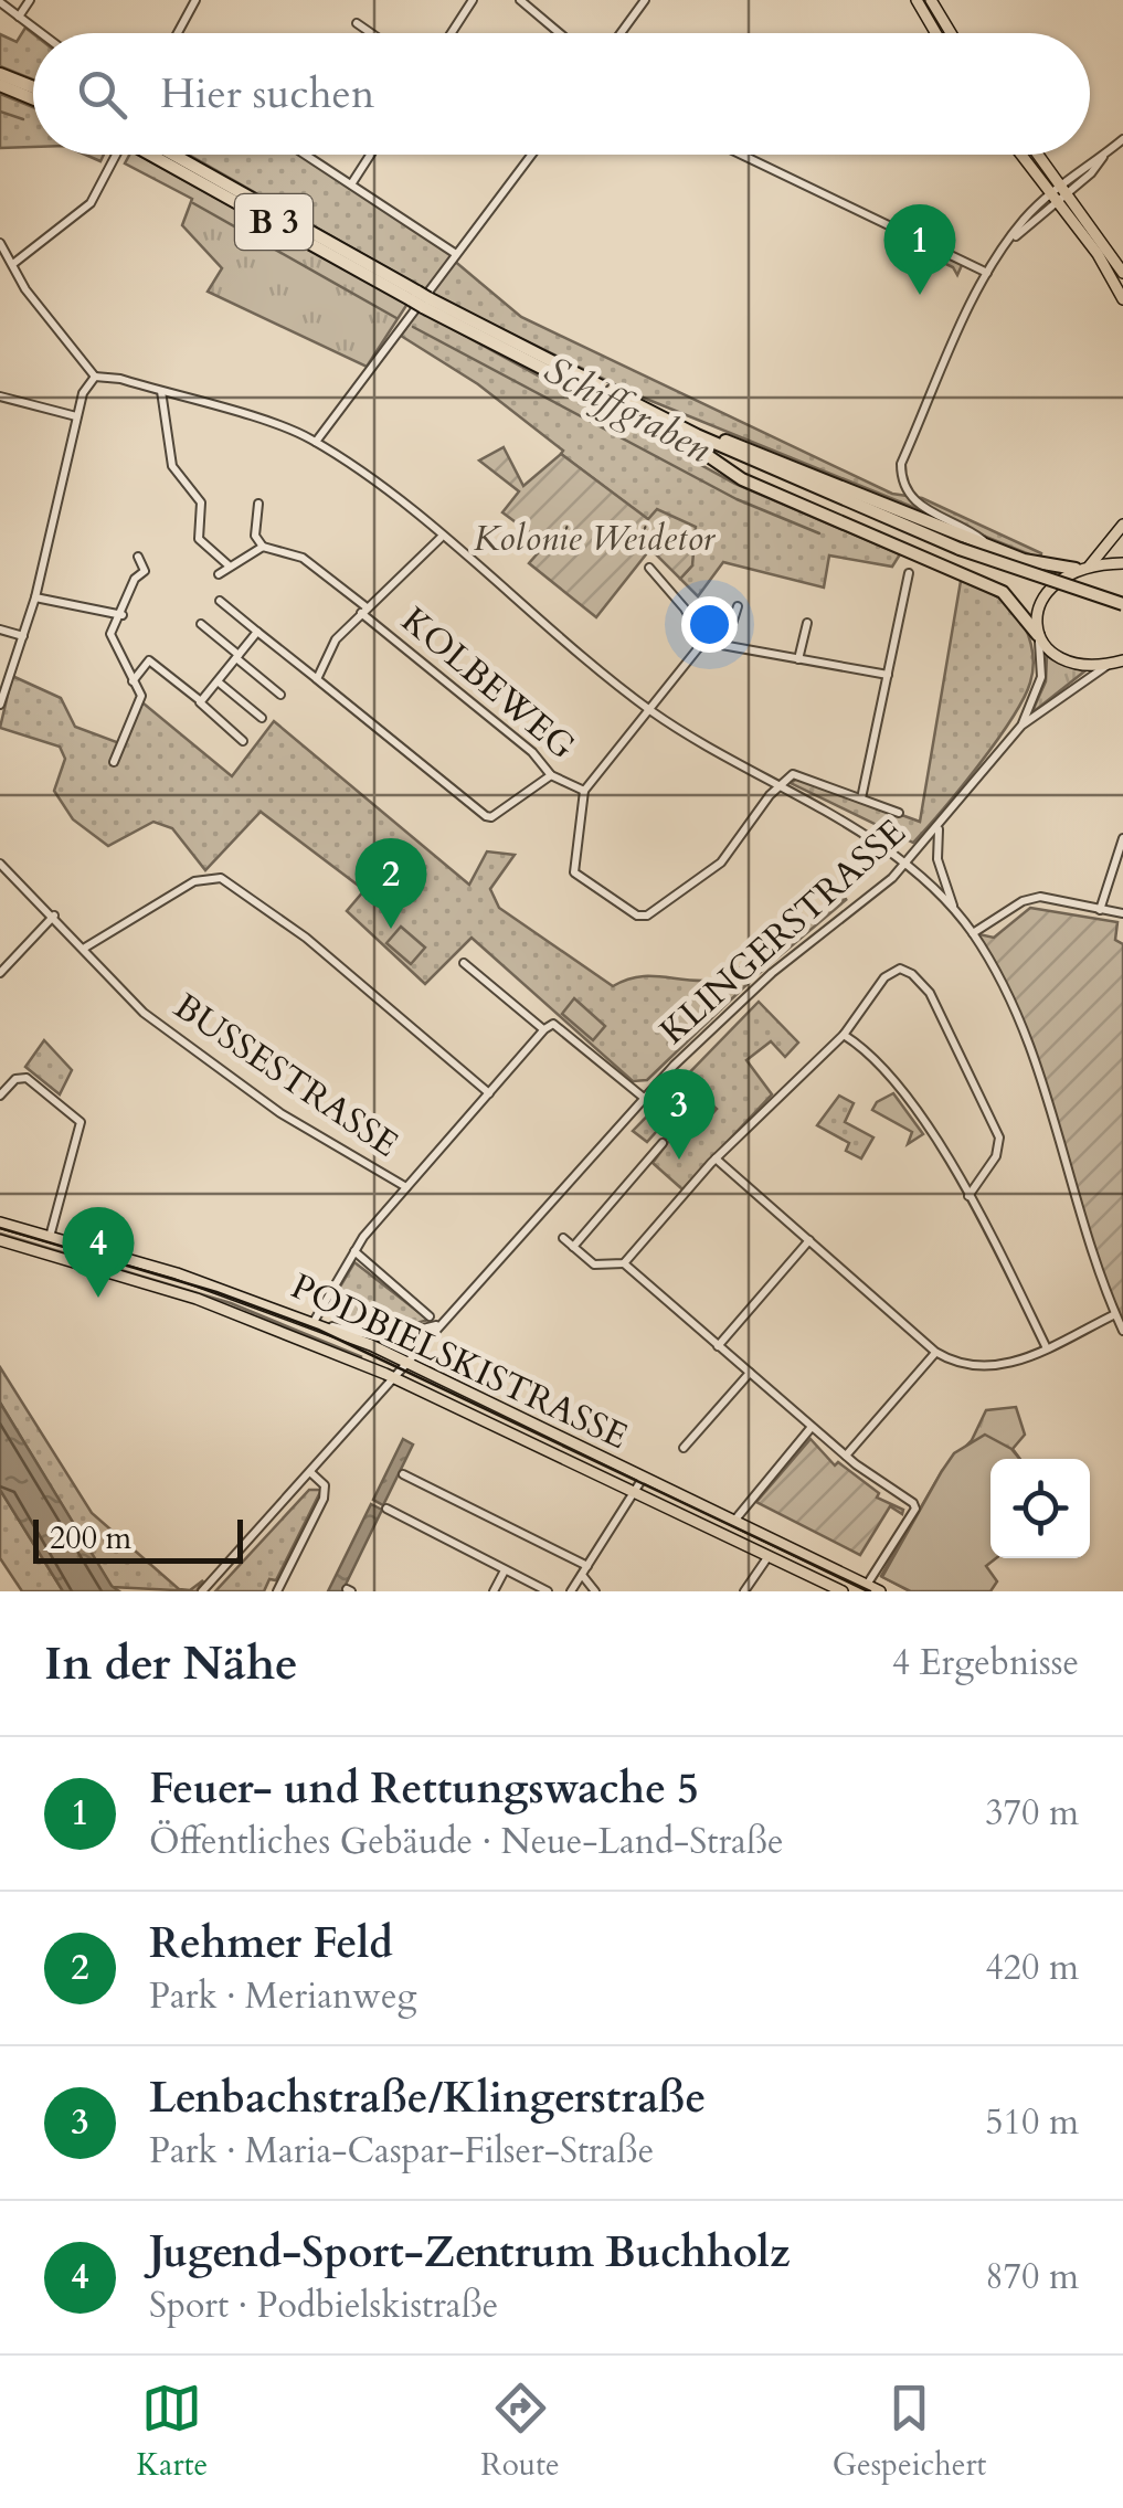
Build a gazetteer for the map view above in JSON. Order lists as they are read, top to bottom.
{
  "streets": {
    "highway": ["B 3"],
    "main road": ["PODBIELSKISTRASSE"],
    "street": ["KOLBEWEG", "KLINGERSTRASSE", "BUSSESTRASSE"]
  },
  "crossings": [
    ["KLINGERSTRASSE", "PODBIELSKISTRASSE"]
  ],
  "water": ["Schiffgraben"],
  "parks": ["Kolonie Weidetor"],
  "scale_bar": "200 m",
  "page": {
    "search": "Hier suchen",
    "pins": [
      "1",
      "2",
      "3",
      "4"
    ],
    "scale": "200 m",
    "heading": ["In der Nähe", "4 Ergebnisse"],
    "list": [
      {
        "mark": "1",
        "name": "Feuer- und Rettungswache 5",
        "note": "Öffentliches Gebäude · Neue-Land-Straße",
        "value": "370 m"
      },
      {
        "mark": "2",
        "name": "Rehmer Feld",
        "note": "Park · Merianweg",
        "value": "420 m"
      },
      {
        "mark": "3",
        "name": "Lenbachstraße/Klingerstraße",
        "note": "Park · Maria-Caspar-Filser-Straße",
        "value": "510 m"
      },
      {
        "mark": "4",
        "name": "Jugend-Sport-Zentrum Buchholz",
        "note": "Sport · Podbielskistraße",
        "value": "870 m"
      }
    ],
    "nav": ["Karte", "Route", "Gespeichert"]
  }
}
